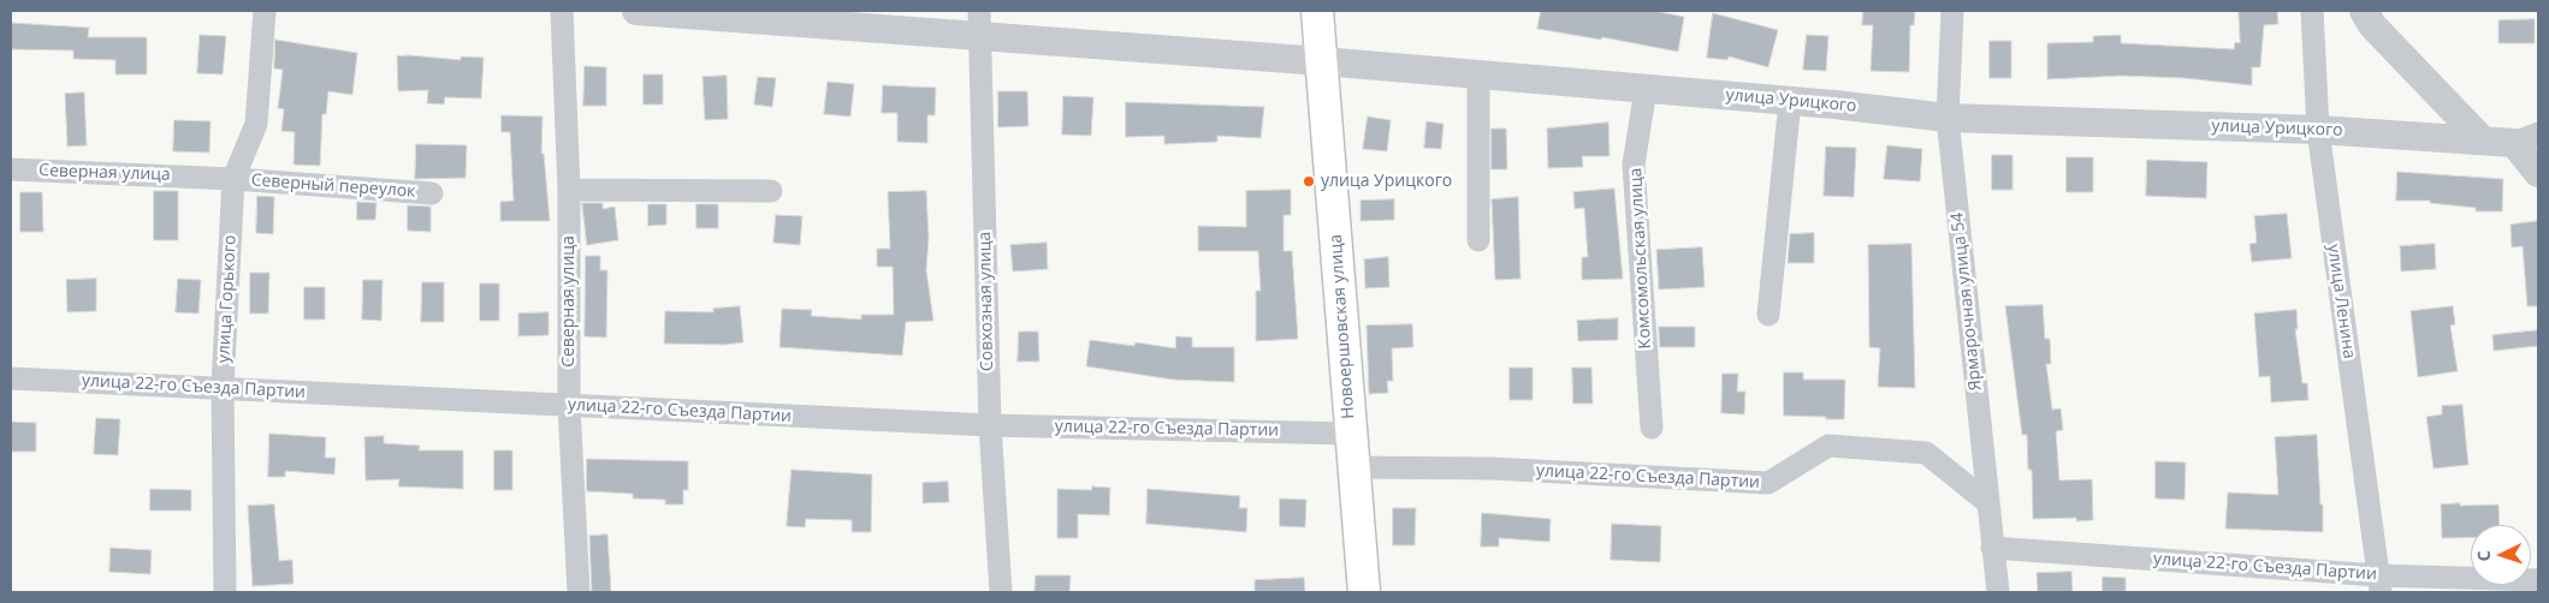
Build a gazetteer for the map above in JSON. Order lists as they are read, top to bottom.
{
  "streets": {
    "main road": ["Новоершовская улица"],
    "street": [
      "улица Урицкого",
      "Северная улица",
      "Северный переулок",
      "Комсомольская улица",
      "улица Горького",
      "Совхозная улица",
      "Ярмарочная улица 54",
      "улица Ленина",
      "улица 22-го Съезда Партии"
    ]
  },
  "crossings": [
    ["улица Урицкого", "Комсомольская улица"],
    ["улица Урицкого", "Совхозная улица"],
    ["улица Урицкого", "Ярмарочная улица 54"],
    ["улица Урицкого", "улица Ленина"],
    ["улица Урицкого", "Новоершовская улица"],
    ["Северная улица", "Северный переулок"],
    ["Северная улица", "улица Горького"],
    ["Северная улица", "улица 22-го Съезда Партии"],
    ["Северный переулок", "улица Горького"],
    ["улица Горького", "улица 22-го Съезда Партии"],
    ["Совхозная улица", "улица 22-го Съезда Партии"],
    ["Ярмарочная улица 54", "улица 22-го Съезда Партии"],
    ["улица Ленина", "улица 22-го Съезда Партии"],
    ["Новоершовская улица", "улица 22-го Съезда Партии"]
  ],
  "places": ["улица Урицкого"],
  "north": "left"
}
